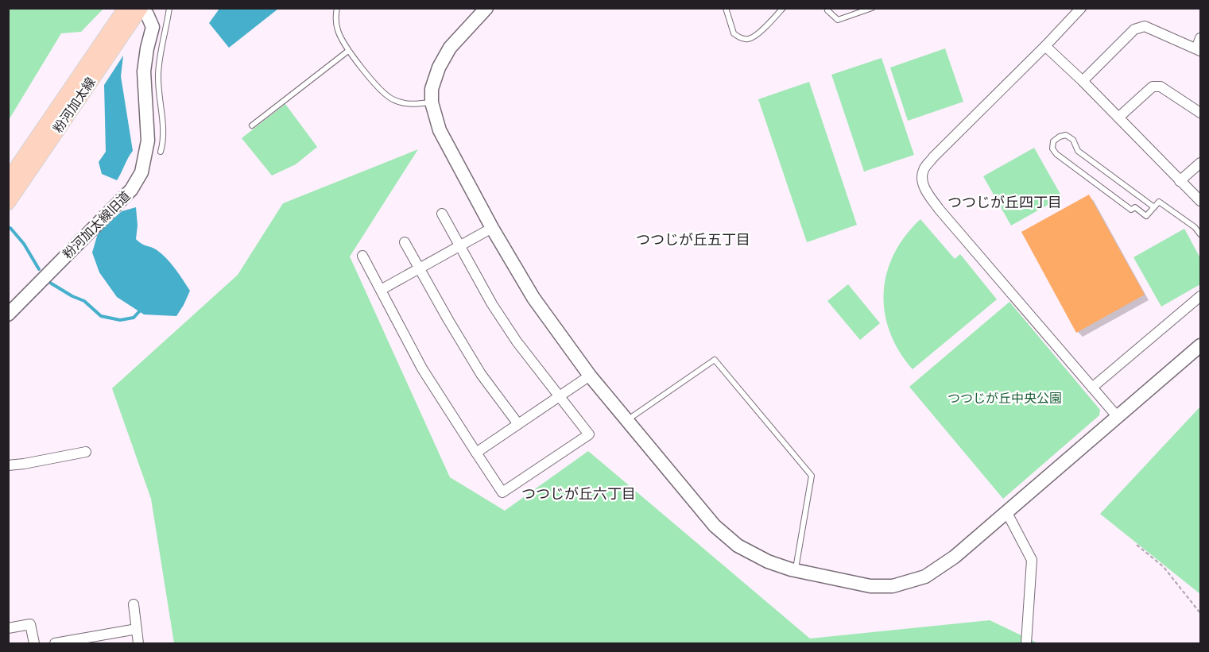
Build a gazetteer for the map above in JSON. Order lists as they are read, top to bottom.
{
  "streets": {
    "main road": ["粉河加太線"],
    "street": ["粉河加太線旧道"]
  },
  "crossings": [
    ["粉河加太線", "粉河加太線旧道"]
  ],
  "districts": ["つつじが丘四丁目", "つつじが丘五丁目", "つつじが丘六丁目"],
  "parks": ["つつじが丘中央公園"]
}
